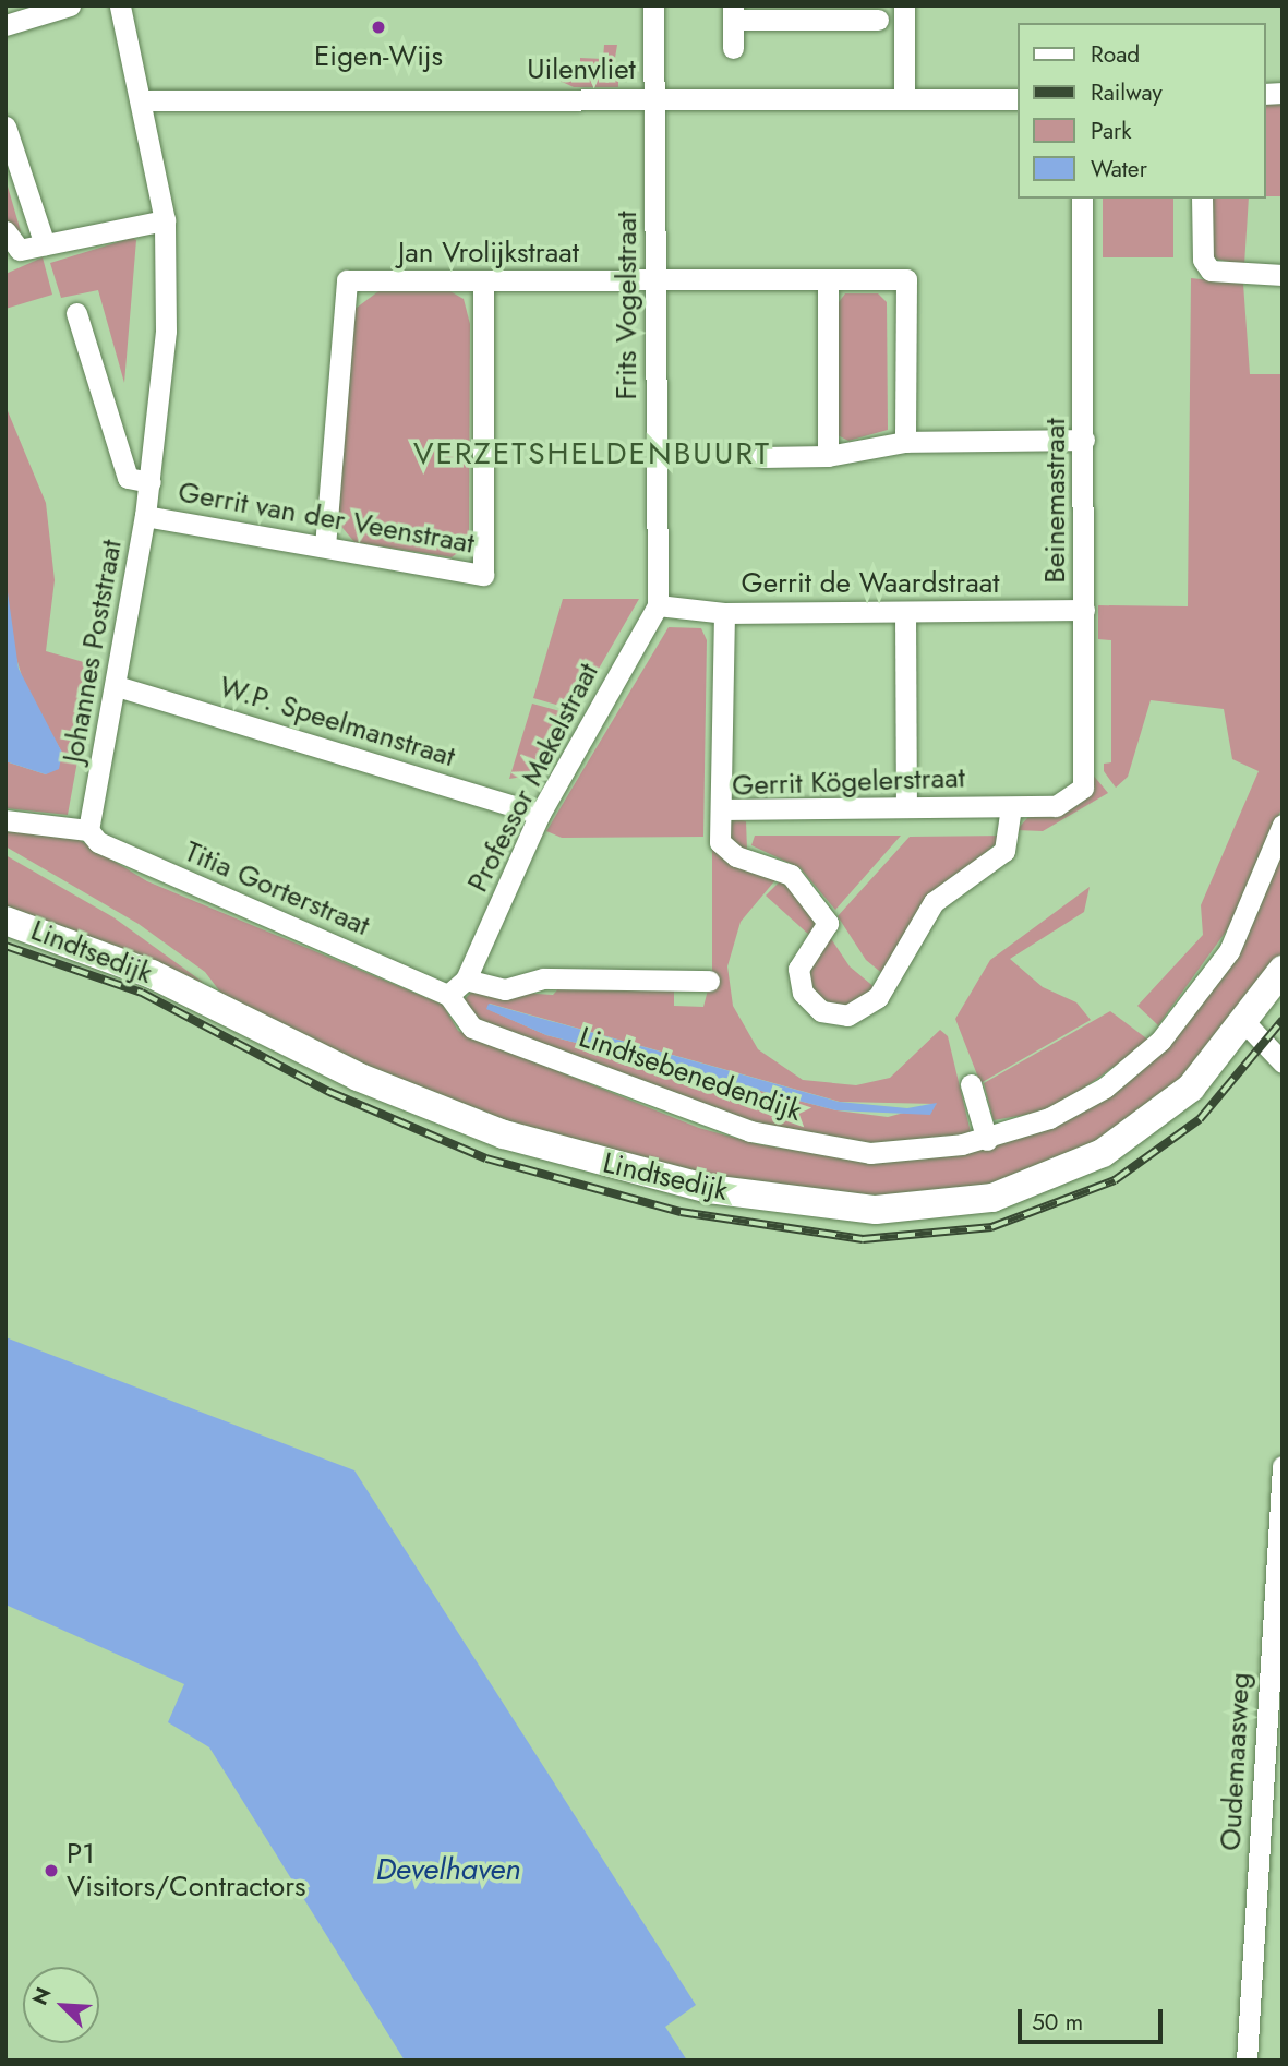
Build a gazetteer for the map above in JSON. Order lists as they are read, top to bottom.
{
  "streets": {
    "main road": ["Lindtsedijk"],
    "street": [
      "Uilenvliet",
      "Jan Vrolijkstraat",
      "Frits Vogelstraat",
      "Beinemastraat",
      "Gerrit van der Veenstraat",
      "Gerrit de Waardstraat",
      "Johannes Poststraat",
      "W.P. Speelmanstraat",
      "Professor Mekelstraat",
      "Gerrit Kögelerstraat",
      "Titia Gorterstraat",
      "Lindtsebenedendijk",
      "Oudemaasweg"
    ]
  },
  "crossings": [
    ["Uilenvliet", "Frits Vogelstraat"],
    ["Uilenvliet", "Johannes Poststraat"],
    ["Jan Vrolijkstraat", "Frits Vogelstraat"],
    ["Jan Vrolijkstraat", "Gerrit van der Veenstraat"],
    ["Frits Vogelstraat", "Gerrit de Waardstraat"],
    ["Frits Vogelstraat", "Professor Mekelstraat"],
    ["Beinemastraat", "Gerrit de Waardstraat"],
    ["Beinemastraat", "Gerrit Kögelerstraat"],
    ["Gerrit van der Veenstraat", "Johannes Poststraat"],
    ["Gerrit de Waardstraat", "Professor Mekelstraat"],
    ["Johannes Poststraat", "W.P. Speelmanstraat"],
    ["Johannes Poststraat", "Titia Gorterstraat"],
    ["W.P. Speelmanstraat", "Professor Mekelstraat"],
    ["Professor Mekelstraat", "Titia Gorterstraat"],
    ["Professor Mekelstraat", "Lindtsebenedendijk"],
    ["Titia Gorterstraat", "Lindtsebenedendijk"]
  ],
  "districts": ["VERZETSHELDENBUURT"],
  "water": ["Develhaven"],
  "places": ["Eigen-Wijs", "P1 Visitors/Contractors"],
  "legend": [
    "Road",
    "Railway",
    "Park",
    "Water"
  ],
  "scale_bar": "50 m",
  "north": "top left"
}
